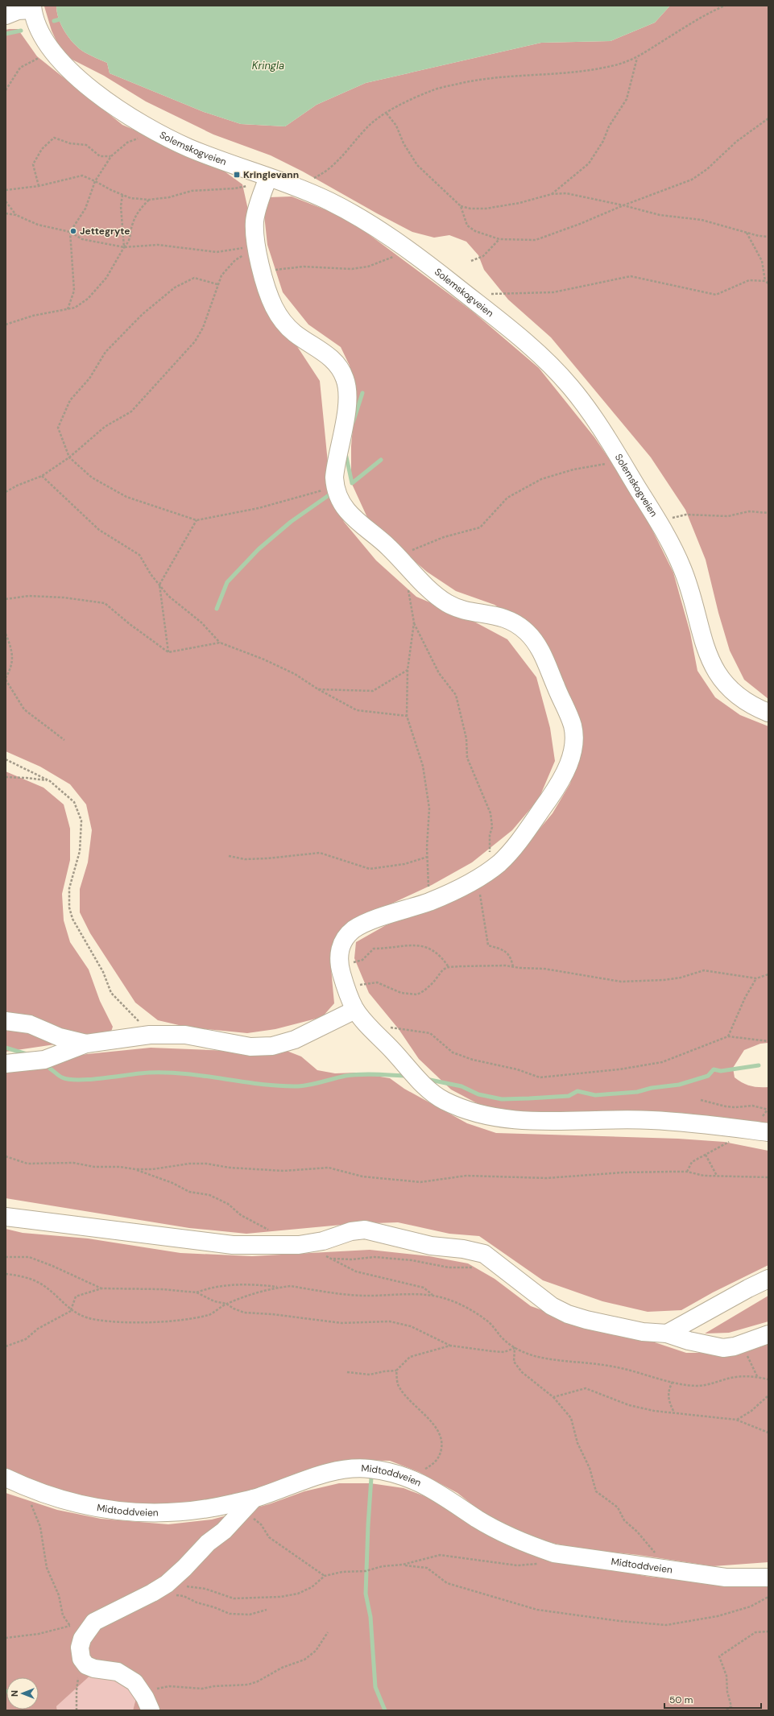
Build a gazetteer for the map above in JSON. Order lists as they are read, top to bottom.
{
  "streets": {
    "street": ["Solemskogveien", "Midtoddveien"]
  },
  "water": ["Kringla"],
  "places": {
    "transit": ["Kringlevann"],
    "other": ["Jettegryte"]
  },
  "scale_bar": "50 m",
  "north": "left"
}
